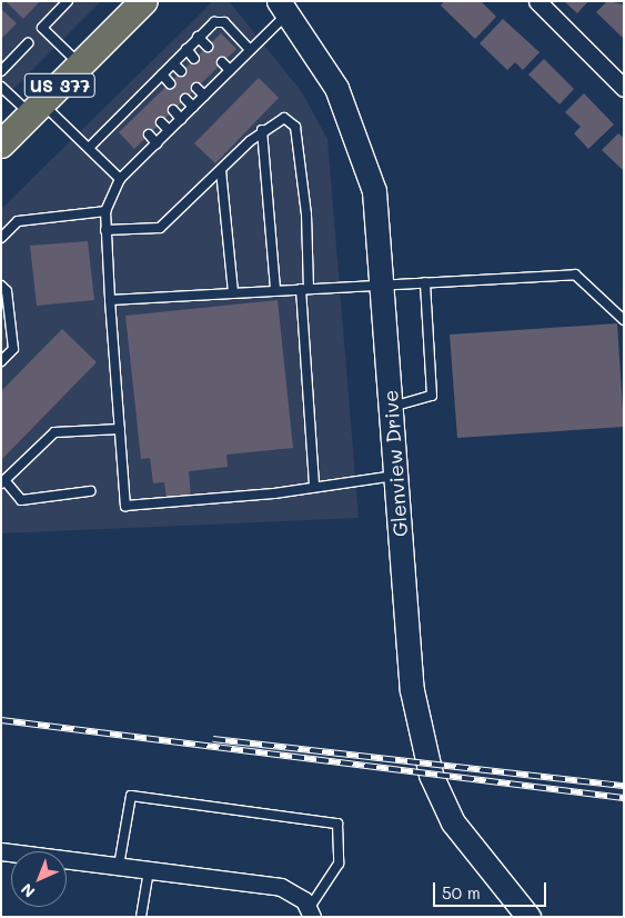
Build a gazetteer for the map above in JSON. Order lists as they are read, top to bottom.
{
  "streets": {
    "main road": ["US 377", "Glenview Drive"]
  },
  "scale_bar": "50 m",
  "north": "bottom left"
}
